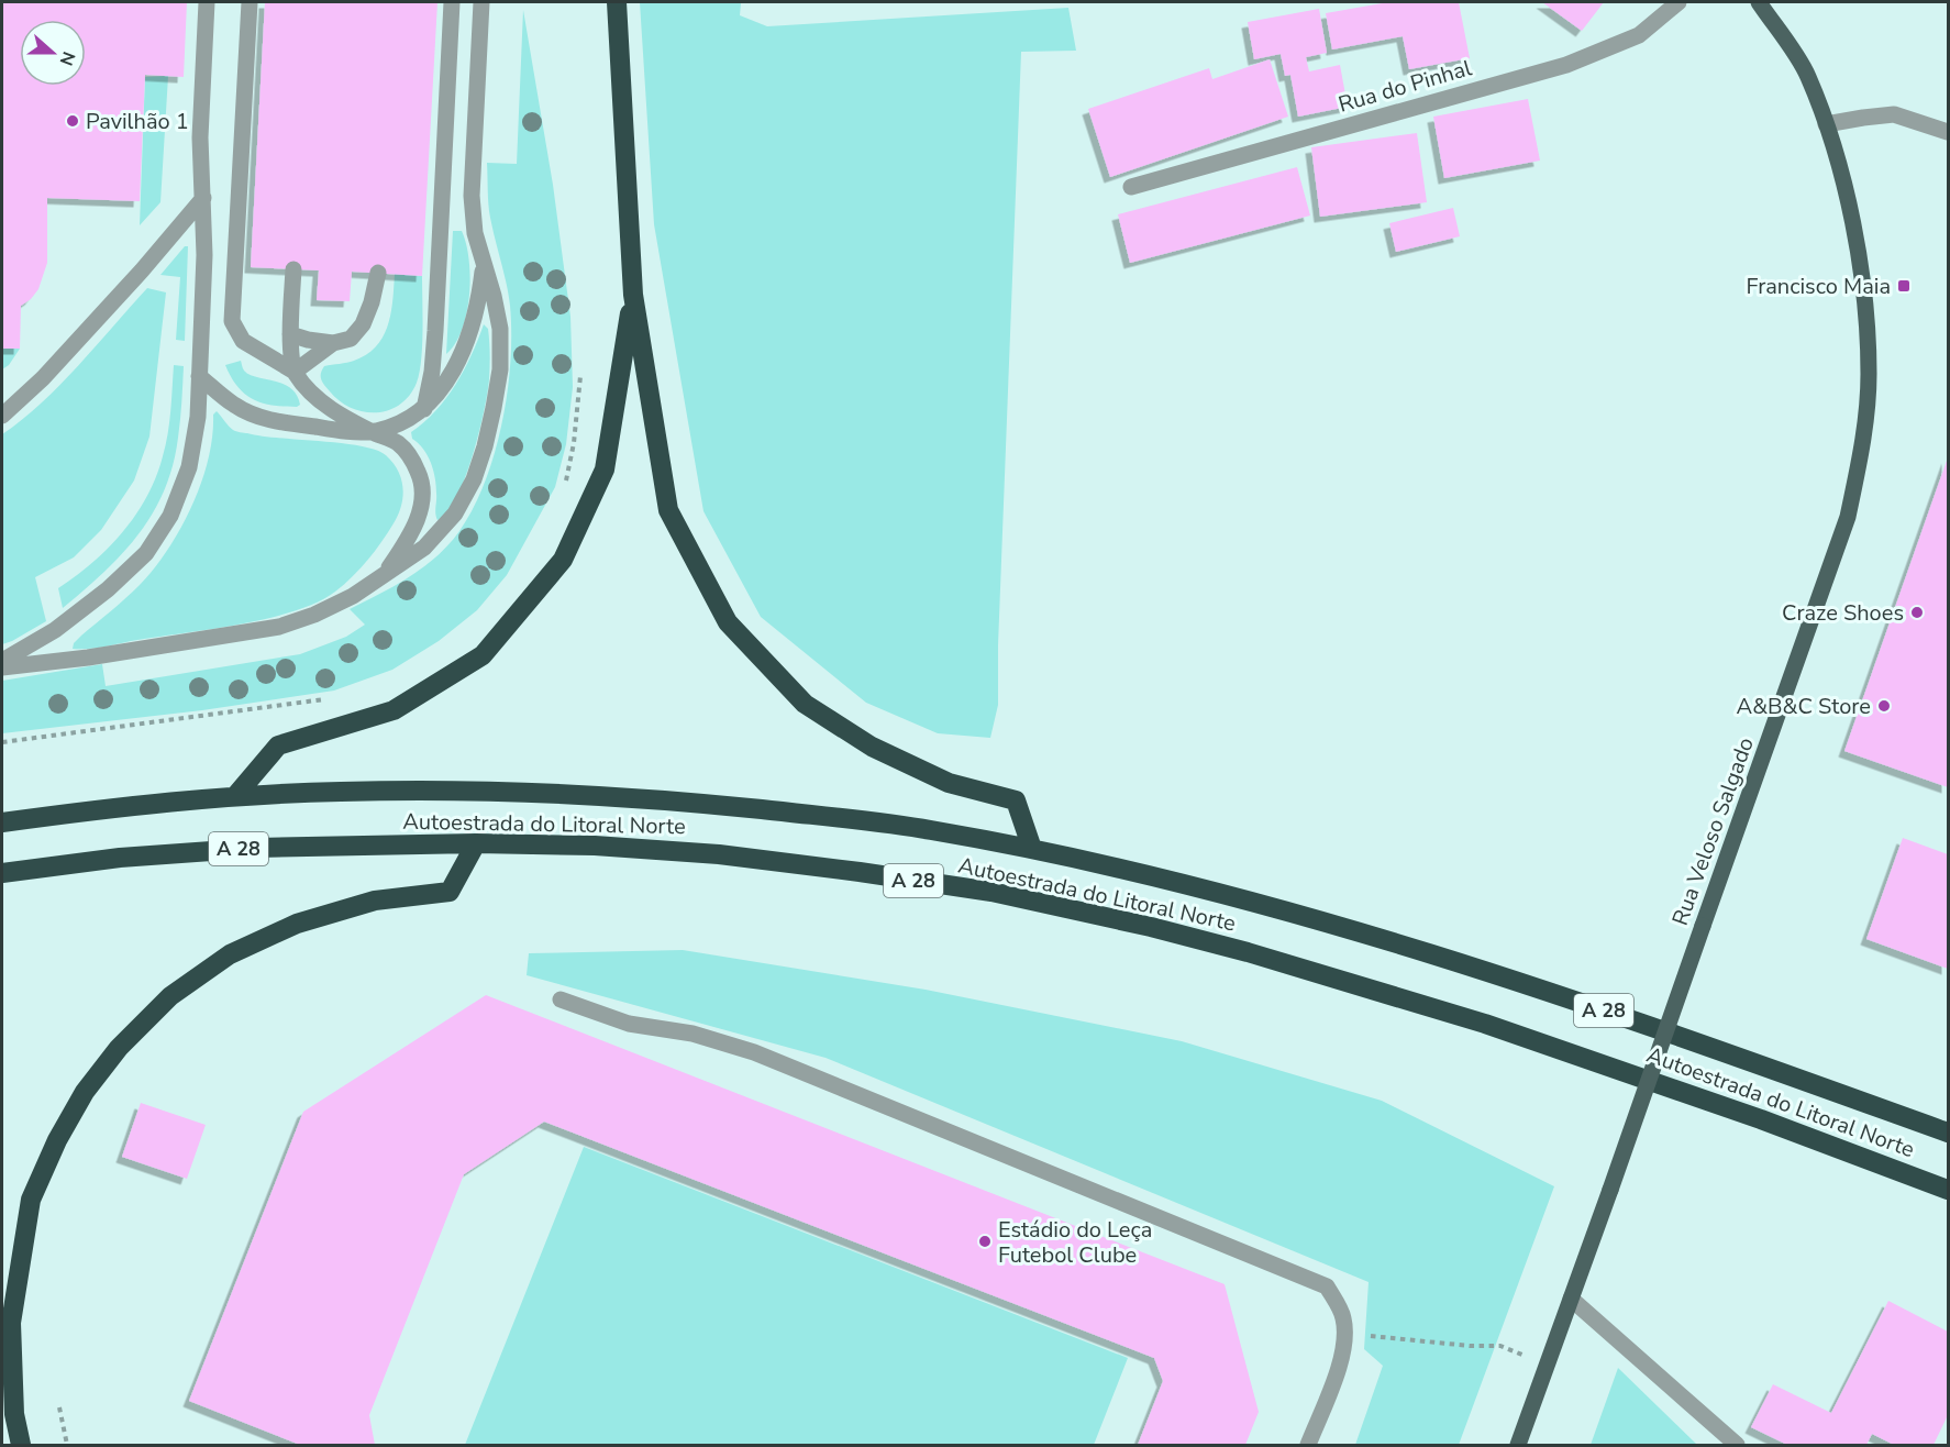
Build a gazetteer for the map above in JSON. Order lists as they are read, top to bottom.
{
  "streets": {
    "highway": ["Autoestrada do Litoral Norte", "A 28"],
    "main road": ["Rua Veloso Salgado"],
    "street": ["Rua do Pinhal"]
  },
  "places": {
    "other": [
      "Pavilhão 1",
      "Craze Shoes",
      "A&B&C Store",
      "Estádio do Leça Futebol Clube"
    ],
    "transit": ["Francisco Maia"]
  },
  "north": "right"
}
